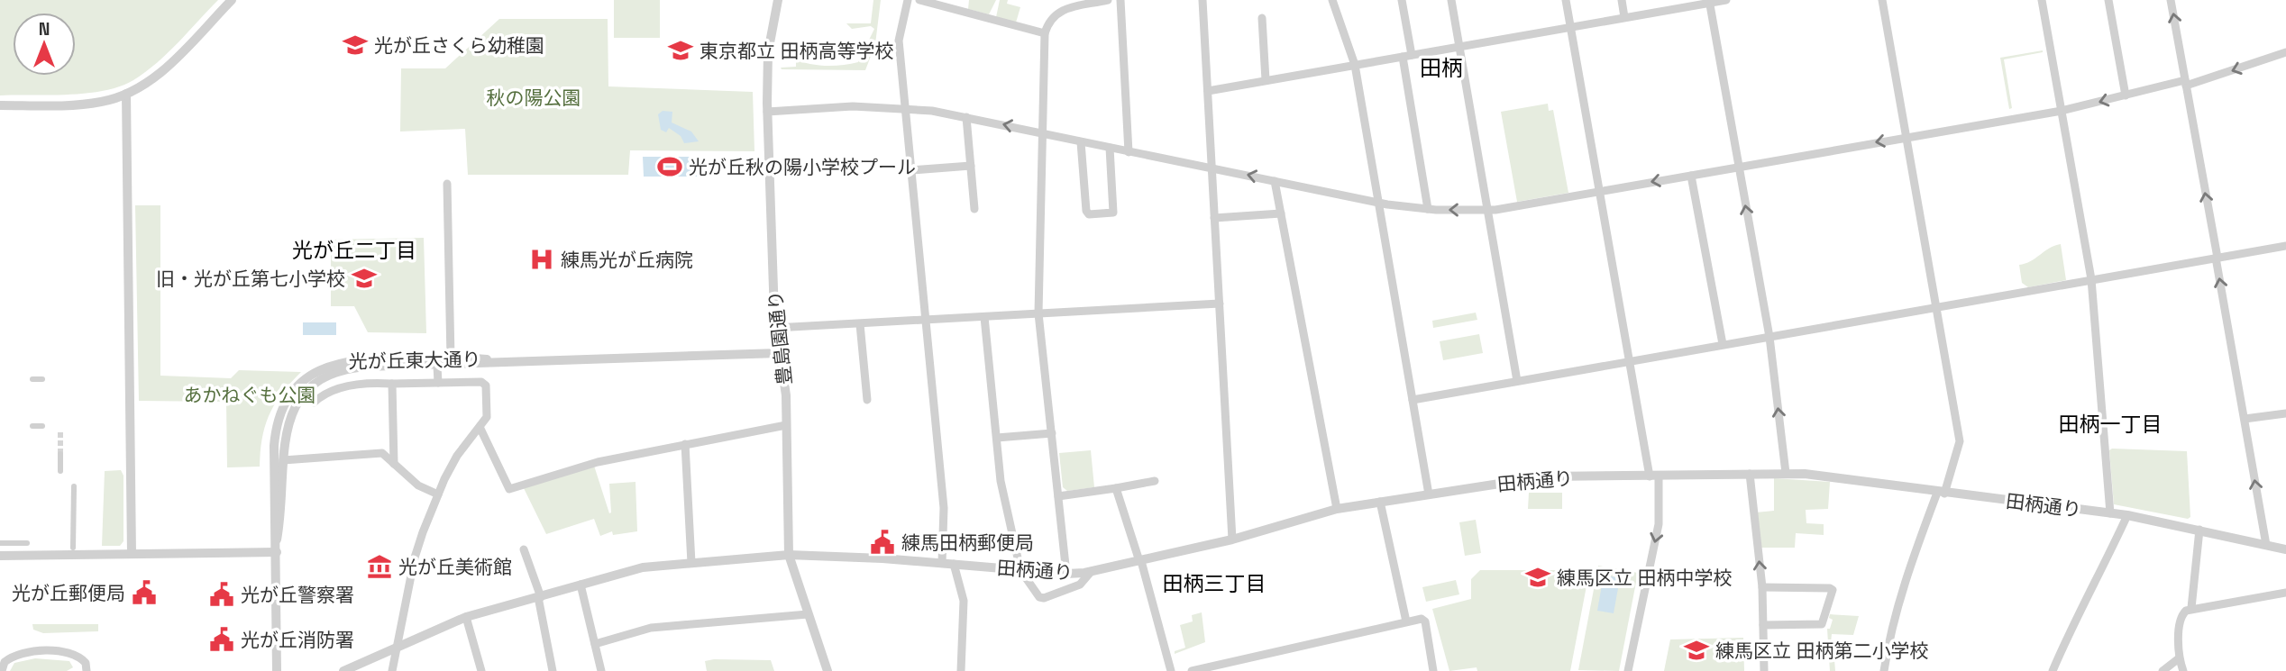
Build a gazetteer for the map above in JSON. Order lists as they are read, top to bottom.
{
  "streets": {
    "street": ["豊島園通り", "光が丘東大通り", "田柄通り"]
  },
  "crossings": [
    ["豊島園通り", "光が丘東大通り"],
    ["豊島園通り", "田柄通り"]
  ],
  "districts": [
    "田柄",
    "光が丘二丁目",
    "田柄一丁目",
    "田柄三丁目"
  ],
  "parks": ["秋の陽公園", "あかねぐも公園"],
  "places": {
    "school or university": [
      "光が丘さくら幼稚園",
      "東京都立 田柄高等学校",
      "旧・光が丘第七小学校",
      "練馬区立 田柄中学校",
      "練馬区立 田柄第二小学校"
    ],
    "sports": ["光が丘秋の陽小学校プール"],
    "hospital": ["練馬光が丘病院"],
    "public building": [
      "練馬田柄郵便局",
      "光が丘郵便局",
      "光が丘警察署",
      "光が丘消防署"
    ],
    "museum": ["光が丘美術館"]
  },
  "north": "top"
}
